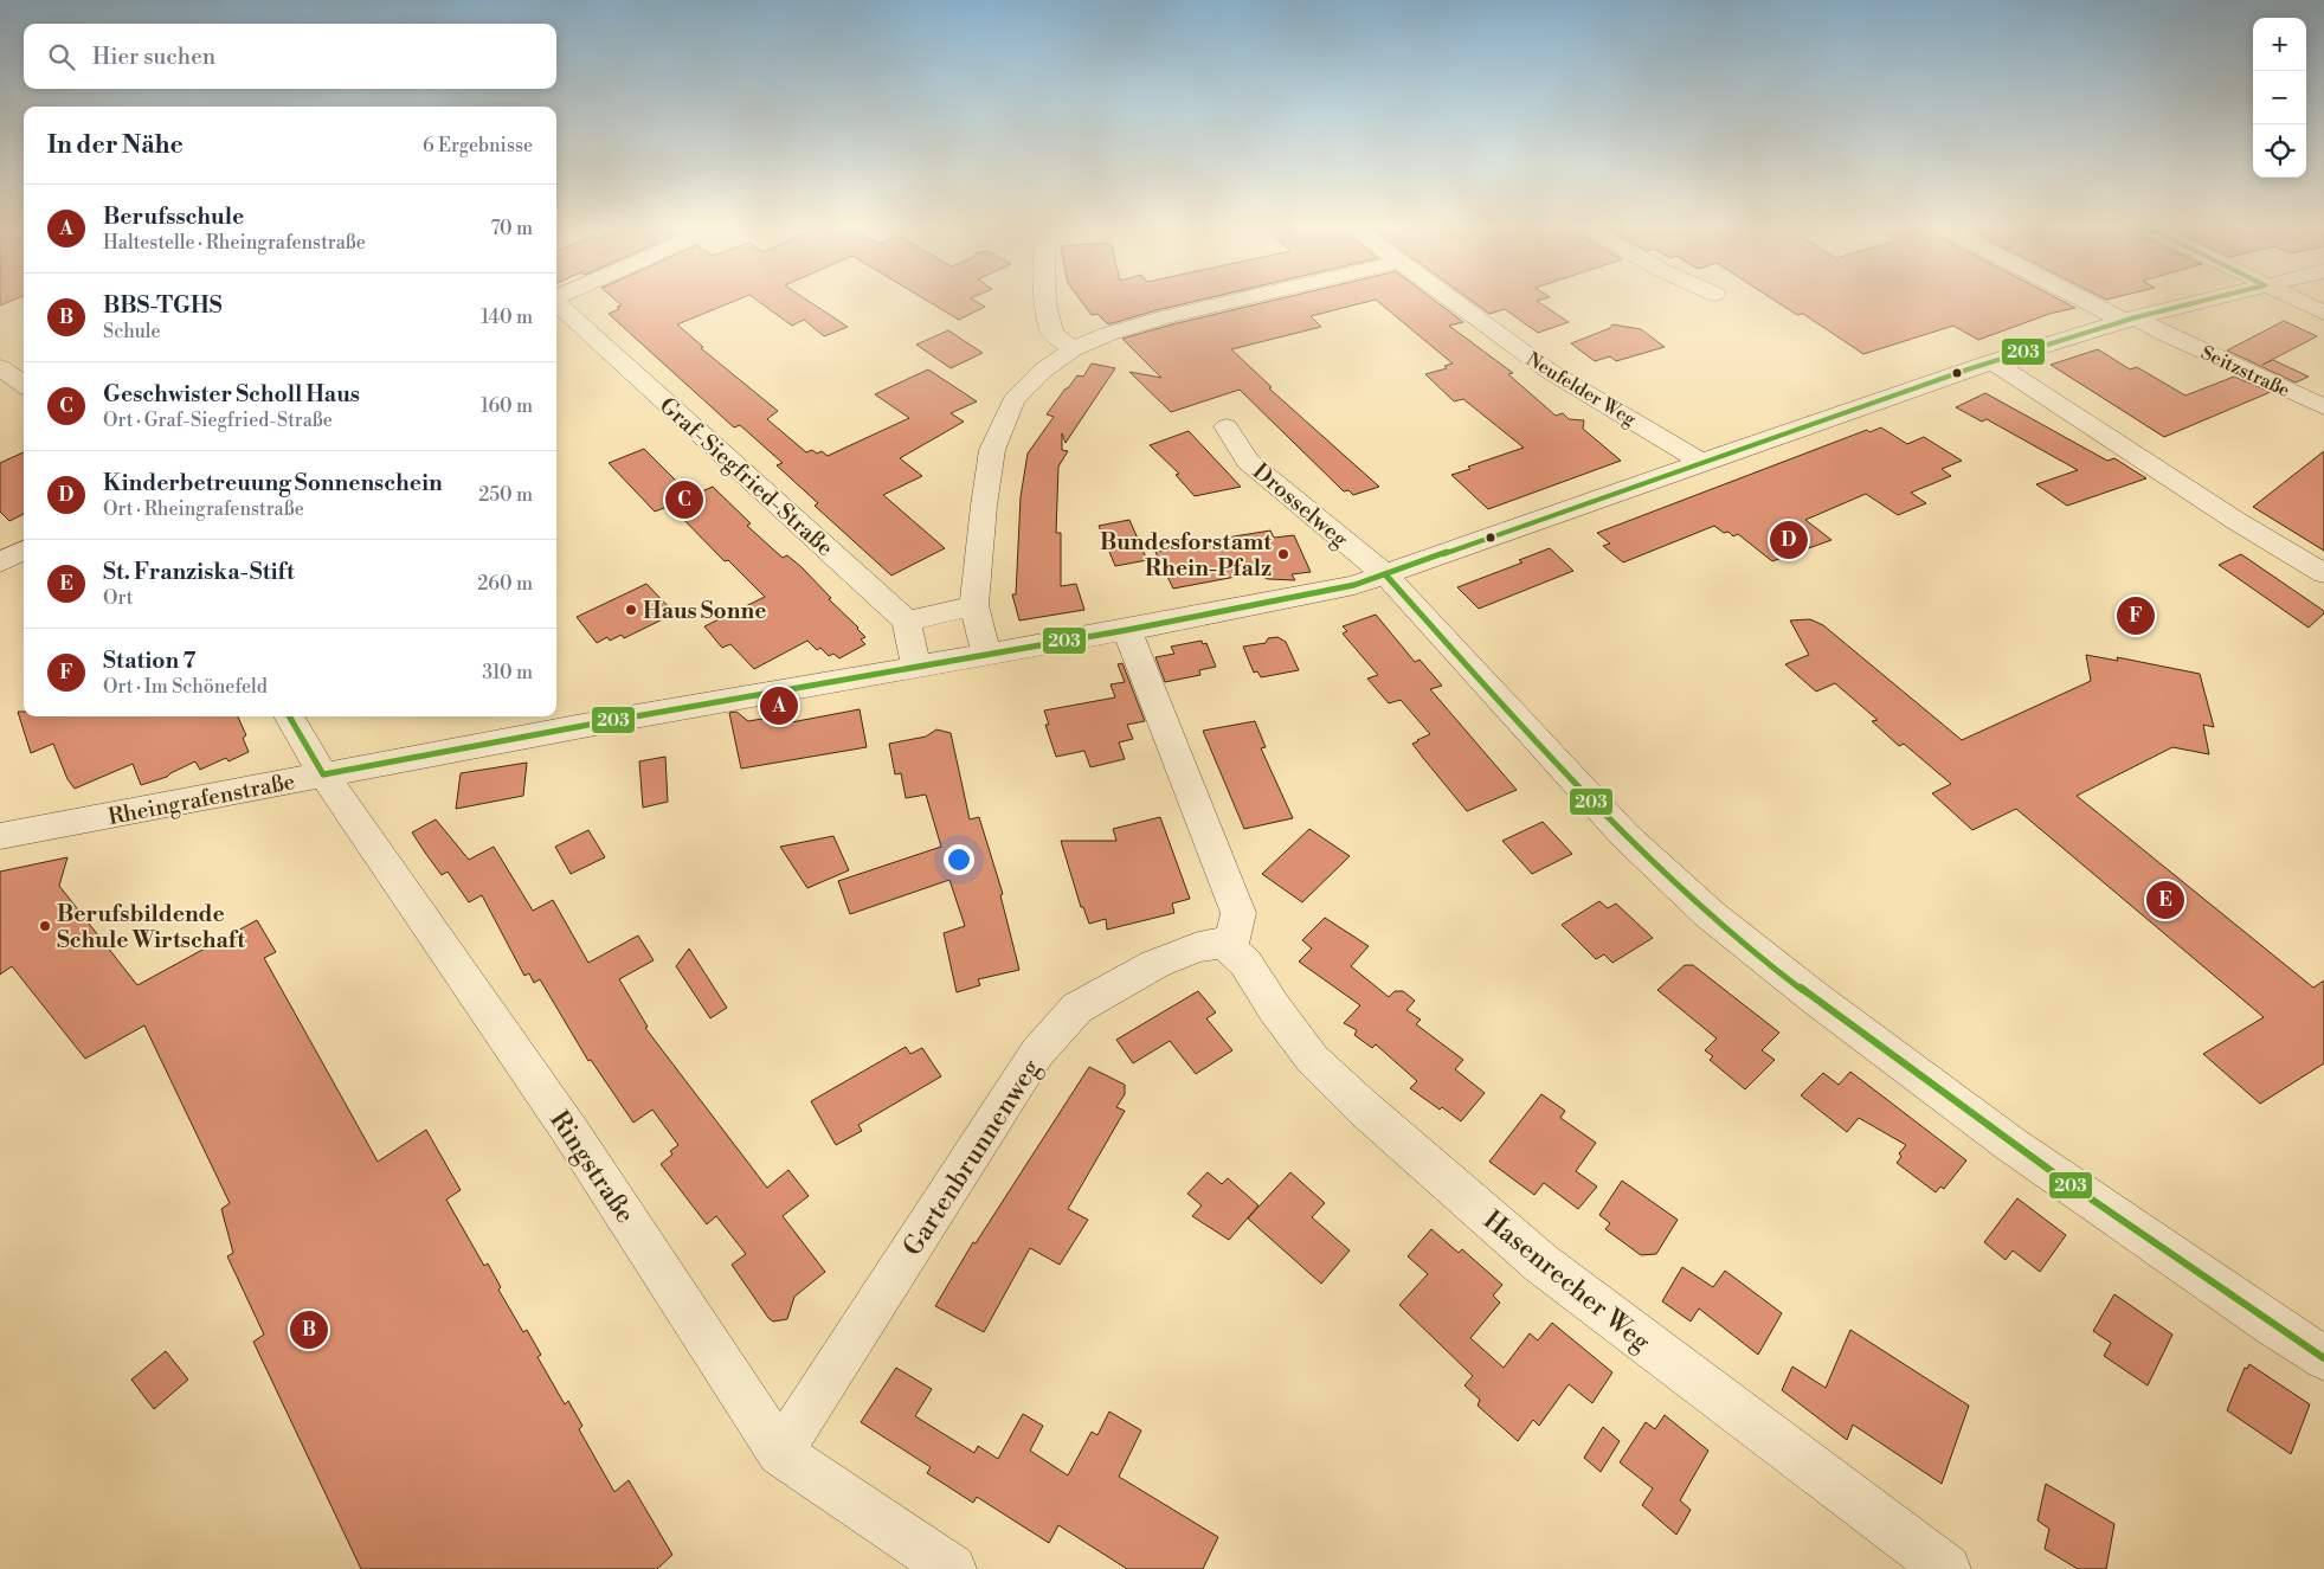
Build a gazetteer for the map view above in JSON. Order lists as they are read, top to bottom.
{
  "streets": {
    "street": [
      "Seitzstraße",
      "Neufelder Weg",
      "Graf-Siegfried-Straße",
      "Drosselweg",
      "Rheingrafenstraße",
      "Gartenbrunnenweg",
      "Ringstraße",
      "Hasenrecher Weg"
    ]
  },
  "crossings": [
    ["Seitzstraße", "Rheingrafenstraße"],
    ["Neufelder Weg", "Rheingrafenstraße"],
    ["Drosselweg", "Rheingrafenstraße"],
    ["Rheingrafenstraße", "Ringstraße"],
    ["Gartenbrunnenweg", "Ringstraße"],
    ["Gartenbrunnenweg", "Hasenrecher Weg"]
  ],
  "places": ["Bundesforstamt Rhein-Pfalz", "Haus Sonne", "Berufsbildende Schule Wirtschaft"],
  "lines": ["transit line 203"],
  "page": {
    "map_buttons": ["+", "−"],
    "search": "Hier suchen",
    "heading": ["In der Nähe", "6 Ergebnisse"],
    "list": [
      {
        "mark": "A",
        "name": "Berufsschule",
        "note": "Haltestelle · Rheingrafenstraße",
        "value": "70 m"
      },
      {
        "mark": "B",
        "name": "BBS-TGHS",
        "note": "Schule",
        "value": "140 m"
      },
      {
        "mark": "C",
        "name": "Geschwister Scholl Haus",
        "note": "Ort · Graf-Siegfried-Straße",
        "value": "160 m"
      },
      {
        "mark": "D",
        "name": "Kinderbetreuung Sonnenschein",
        "note": "Ort · Rheingrafenstraße",
        "value": "250 m"
      },
      {
        "mark": "E",
        "name": "St. Franziska-Stift",
        "note": "Ort",
        "value": "260 m"
      },
      {
        "mark": "F",
        "name": "Station 7",
        "note": "Ort · Im Schönefeld",
        "value": "310 m"
      }
    ],
    "pins": [
      "C",
      "D",
      "F",
      "A",
      "E",
      "B"
    ]
  }
}
